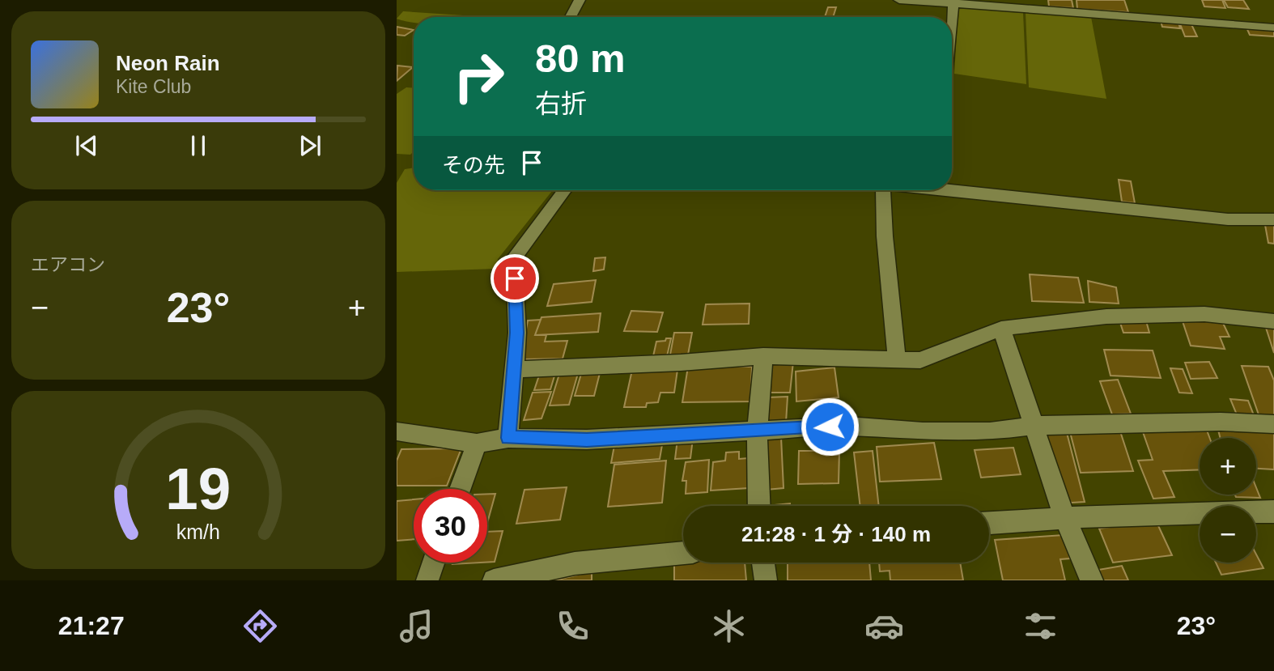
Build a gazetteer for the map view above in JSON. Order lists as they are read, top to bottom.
{
  "page": {
    "turn": ["80 m", "右折"],
    "song": ["Neon Rain", "Kite Club"],
    "then": "その先",
    "tile": "エアコン",
    "heat": ["−", "23°", "+"],
    "map_buttons": ["+", "−"],
    "limit": "30",
    "trip": "21:28 · 1 分 · 140 m",
    "tabs": ["21:27", "23°"],
    "gauge": ["19", "km/h"]
  }
}
